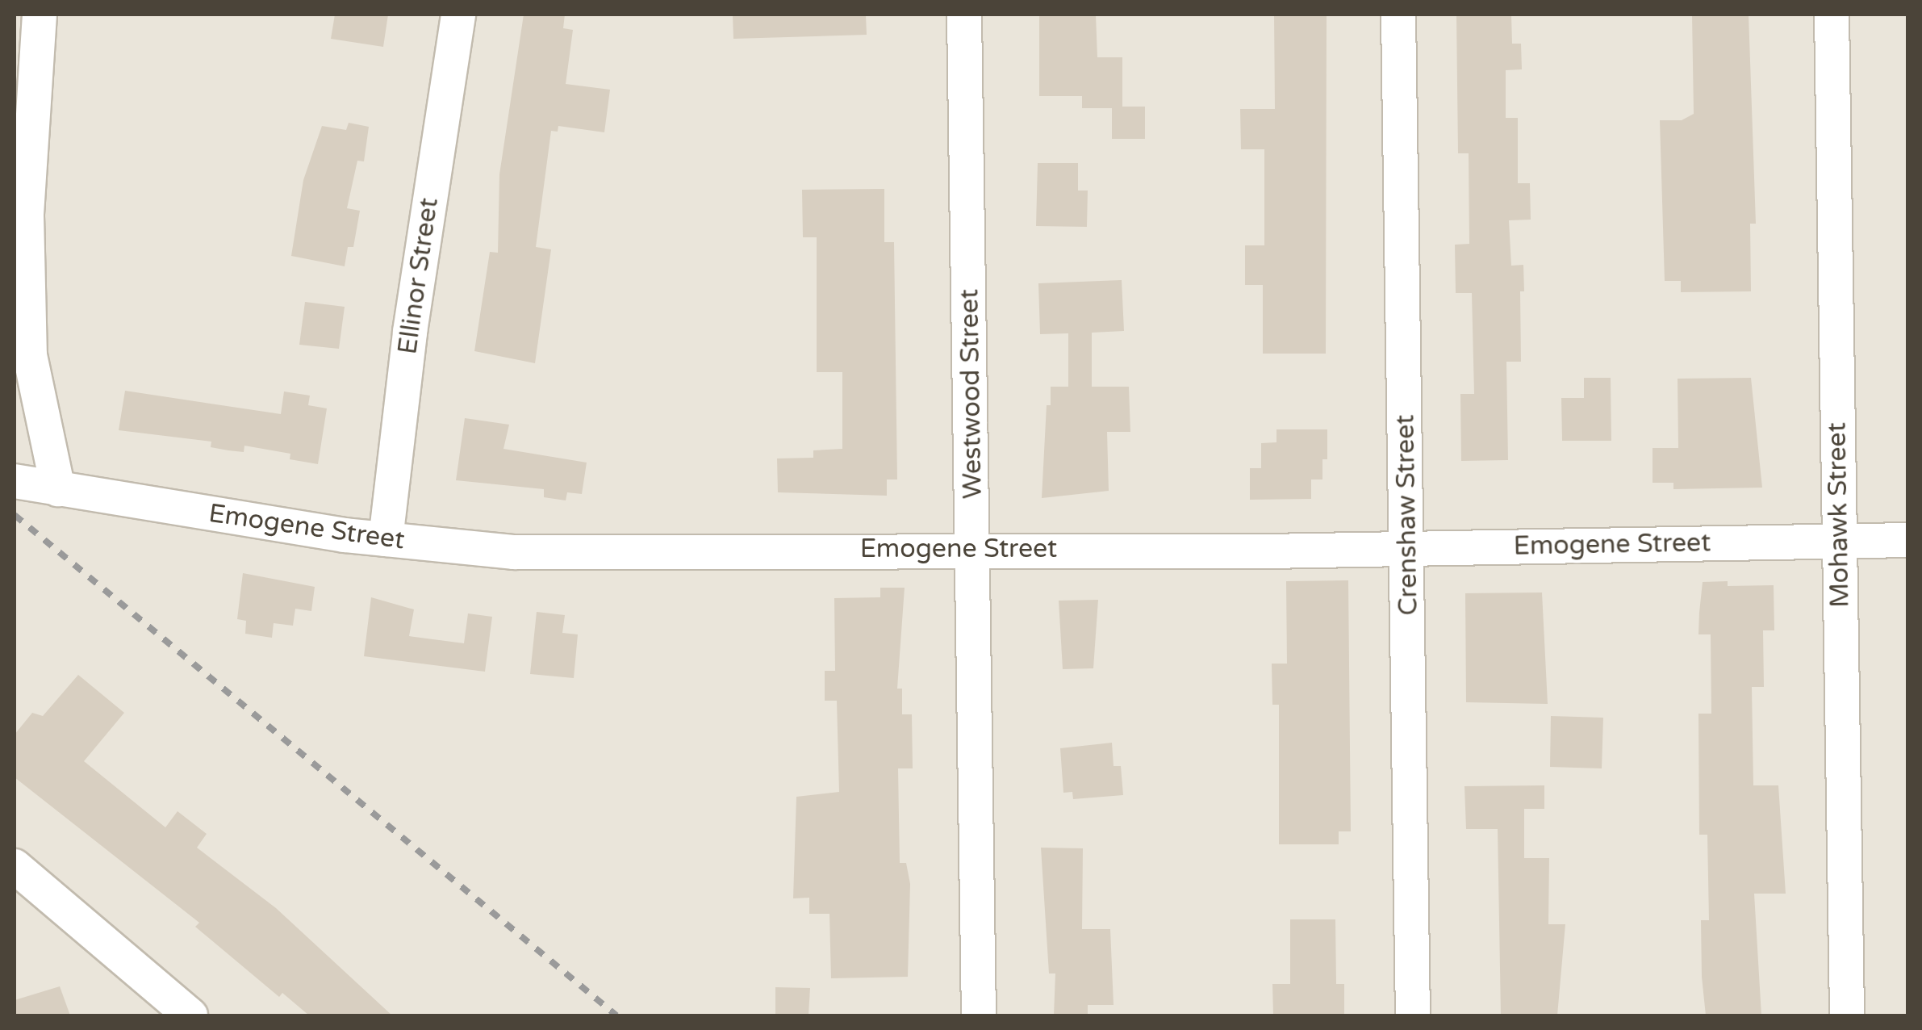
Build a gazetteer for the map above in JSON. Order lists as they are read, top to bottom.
{
  "streets": {
    "street": [
      "Ellinor Street",
      "Westwood Street",
      "Crenshaw Street",
      "Mohawk Street",
      "Emogene Street"
    ]
  },
  "crossings": [
    ["Ellinor Street", "Emogene Street"],
    ["Westwood Street", "Emogene Street"],
    ["Crenshaw Street", "Emogene Street"],
    ["Mohawk Street", "Emogene Street"]
  ]
}
